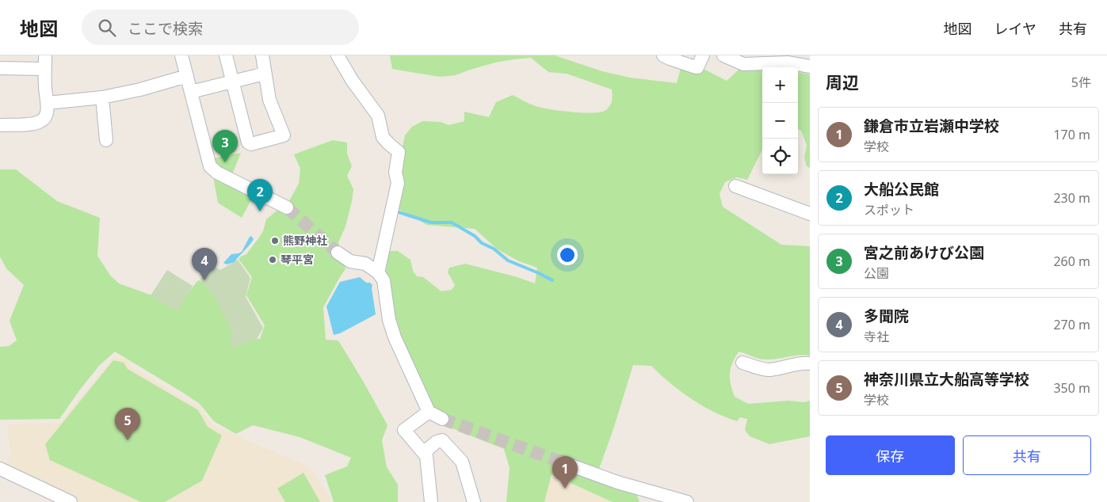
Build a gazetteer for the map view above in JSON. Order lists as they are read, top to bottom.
{
  "places": ["熊野神社", "琴平宮"],
  "page": {
    "header": "地図",
    "search": "ここで検索",
    "nav": ["地図", "レイヤ", "共有"],
    "heading": ["周辺", "5件"],
    "map_buttons": ["+", "−"],
    "list": [
      {
        "mark": "1",
        "name": "鎌倉市立岩瀬中学校",
        "note": "学校",
        "value": "170 m"
      },
      {
        "mark": "2",
        "name": "大船公民館",
        "note": "スポット",
        "value": "230 m"
      },
      {
        "mark": "3",
        "name": "宮之前あけび公園",
        "note": "公園",
        "value": "260 m"
      },
      {
        "mark": "4",
        "name": "多聞院",
        "note": "寺社",
        "value": "270 m"
      },
      {
        "mark": "5",
        "name": "神奈川県立大船高等学校",
        "note": "学校",
        "value": "350 m"
      }
    ],
    "pins": [
      "3",
      "2",
      "4",
      "5",
      "1"
    ],
    "buttons": ["保存", "共有"]
  }
}
